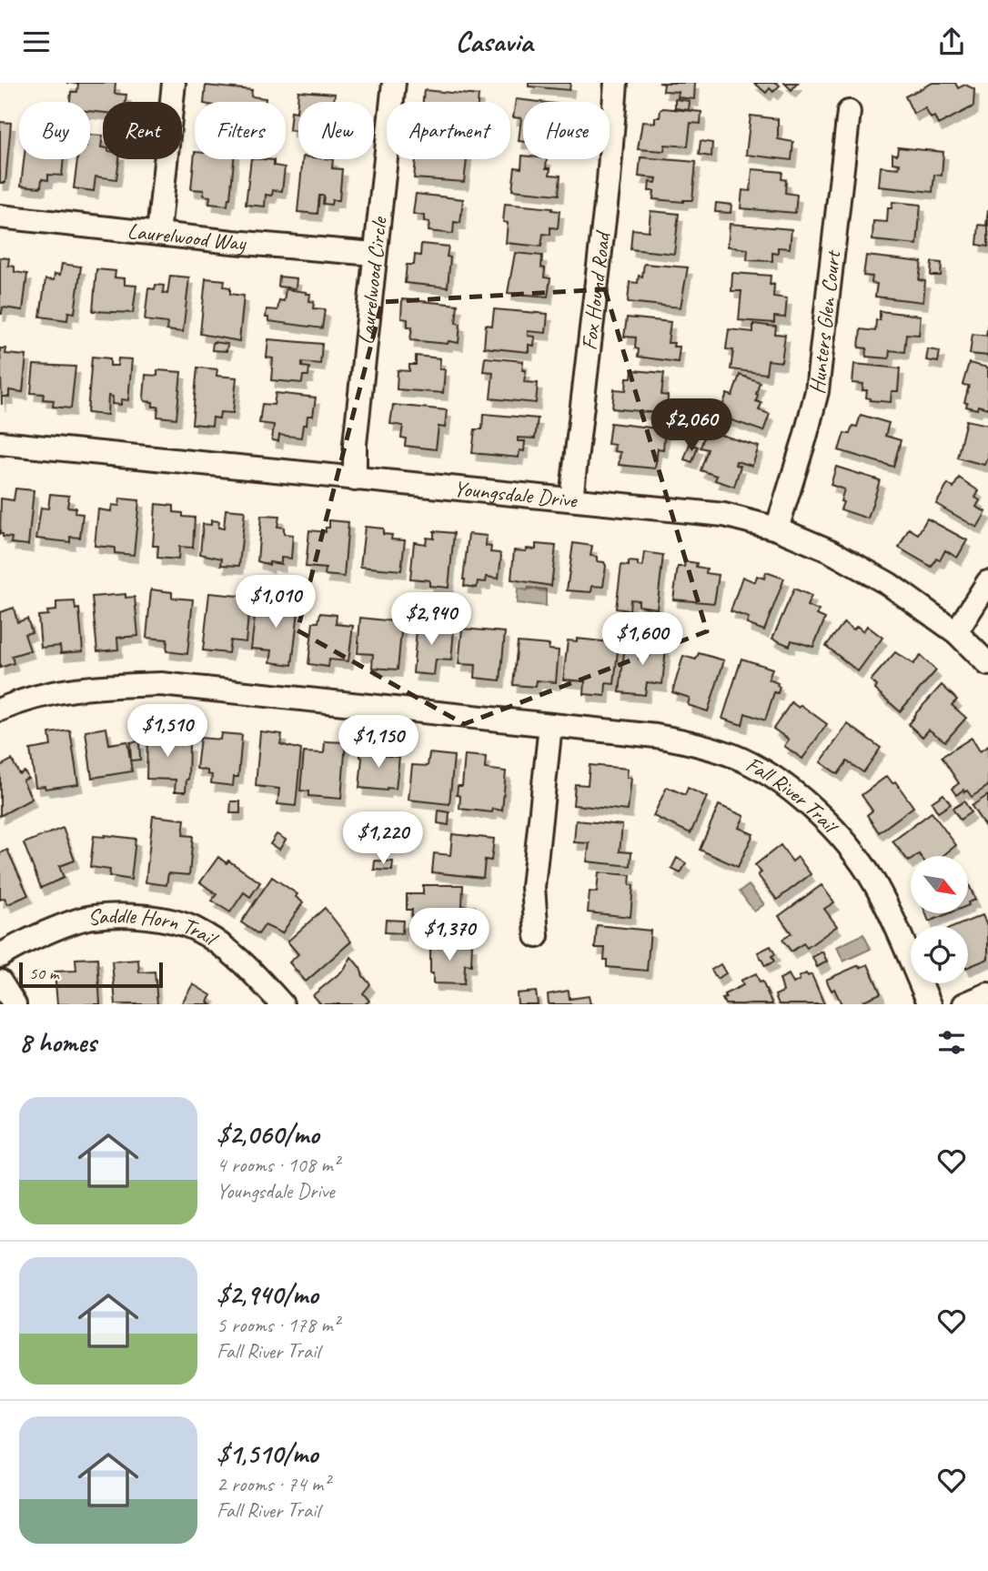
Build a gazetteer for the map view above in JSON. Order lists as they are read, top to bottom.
{
  "streets": {
    "street": [
      "Laurelwood Way",
      "Laurelwood Circle",
      "Fox Hound Road",
      "Hunters Glen Court",
      "Youngsdale Drive",
      "Fall River Trail",
      "Saddle Horn Trail"
    ]
  },
  "crossings": [
    ["Laurelwood Way", "Laurelwood Circle"],
    ["Laurelwood Circle", "Youngsdale Drive"],
    ["Fox Hound Road", "Youngsdale Drive"],
    ["Hunters Glen Court", "Youngsdale Drive"]
  ],
  "scale_bar": "50 m",
  "north": "bottom right",
  "page": {
    "header": "Casavia",
    "chip": [
      "Buy",
      "Rent",
      "Filters",
      "New",
      "Apartment",
      "House"
    ],
    "price": [
      "$2,060",
      "$1,010",
      "$2,940",
      "$1,600",
      "$1,510",
      "$1,150",
      "$1,220",
      "$1,370"
    ],
    "scale": "50 m",
    "heading": "8 homes",
    "list": [
      {
        "name": "$2,060/mo",
        "note": "4 rooms · 108 m² · Youngsdale Drive"
      },
      {
        "name": "$2,940/mo",
        "note": "5 rooms · 178 m² · Fall River Trail"
      },
      {
        "name": "$1,510/mo",
        "note": "2 rooms · 74 m² · Fall River Trail"
      }
    ]
  }
}
